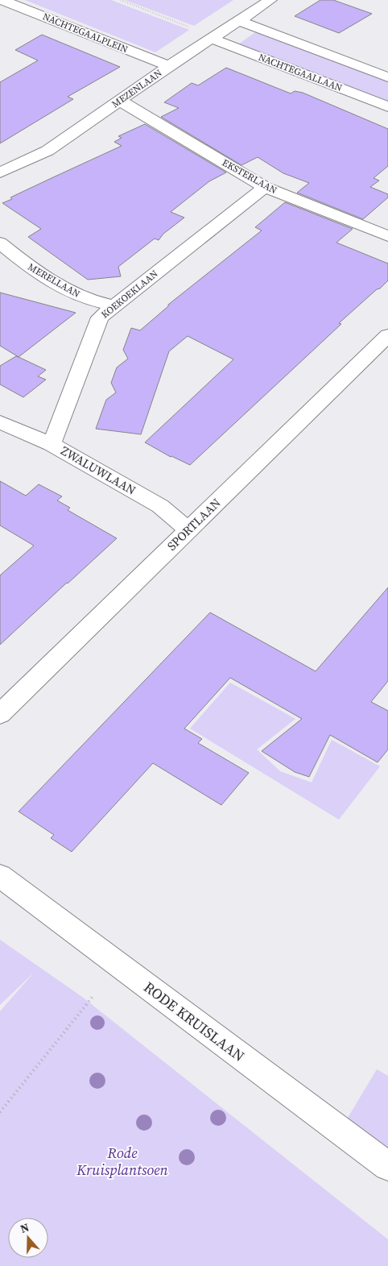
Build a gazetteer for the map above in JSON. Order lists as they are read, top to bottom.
{
  "streets": {
    "street": [
      "NACHTEGAALPLEIN",
      "NACHTEGAALLAAN",
      "MEZENLAAN",
      "EKSTERLAAN",
      "MERELLAAN",
      "KOEKOEKLAAN",
      "ZWALUWLAAN",
      "SPORTLAAN",
      "RODE KRUISLAAN"
    ]
  },
  "crossings": [
    ["NACHTEGAALPLEIN", "MEZENLAAN"],
    ["NACHTEGAALLAAN", "MEZENLAAN"],
    ["MEZENLAAN", "EKSTERLAAN"],
    ["EKSTERLAAN", "KOEKOEKLAAN"],
    ["MERELLAAN", "KOEKOEKLAAN"],
    ["KOEKOEKLAAN", "ZWALUWLAAN"],
    ["ZWALUWLAAN", "SPORTLAAN"]
  ],
  "parks": ["Rode Kruisplantsoen"],
  "north": "top"
}
